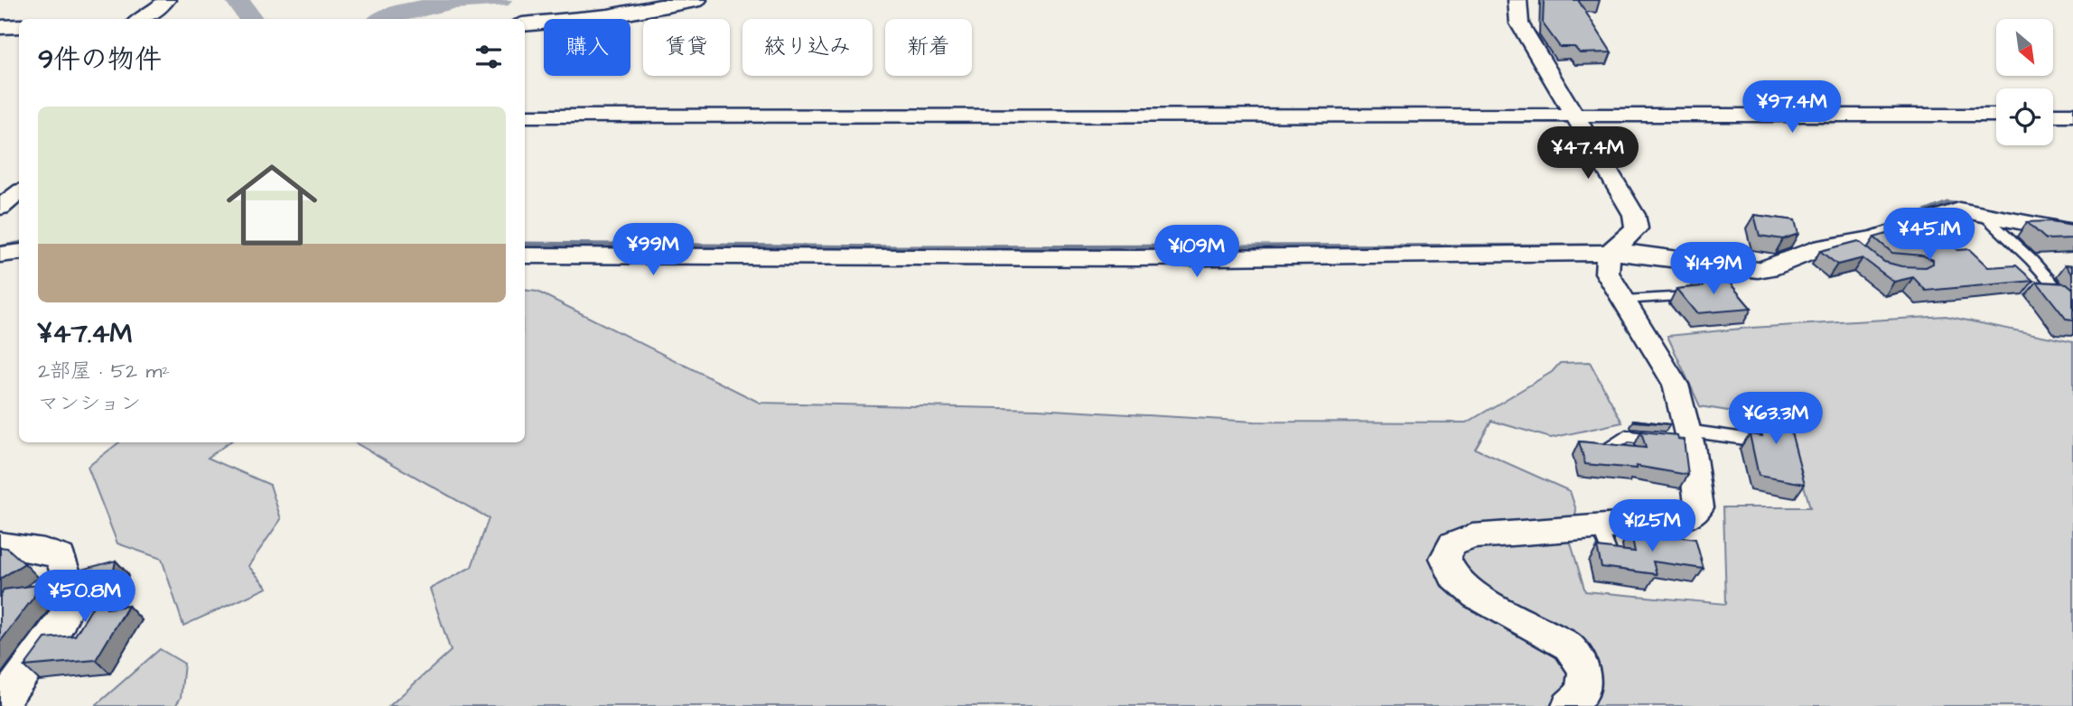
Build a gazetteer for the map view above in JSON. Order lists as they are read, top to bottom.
{
  "north": "bottom right",
  "page": {
    "chip": [
      "購入",
      "賃貸",
      "絞り込み",
      "新着"
    ],
    "heading": "9件の物件",
    "price": [
      "¥97.4M",
      "¥47.4M",
      "¥45.1M",
      "¥99M",
      "¥109M",
      "¥149M",
      "¥63.3M",
      "¥125M",
      "¥50.8M"
    ],
    "list": [
      {
        "name": "¥47.4M",
        "note": "2部屋 · 52 m² · マンション"
      }
    ]
  }
}
